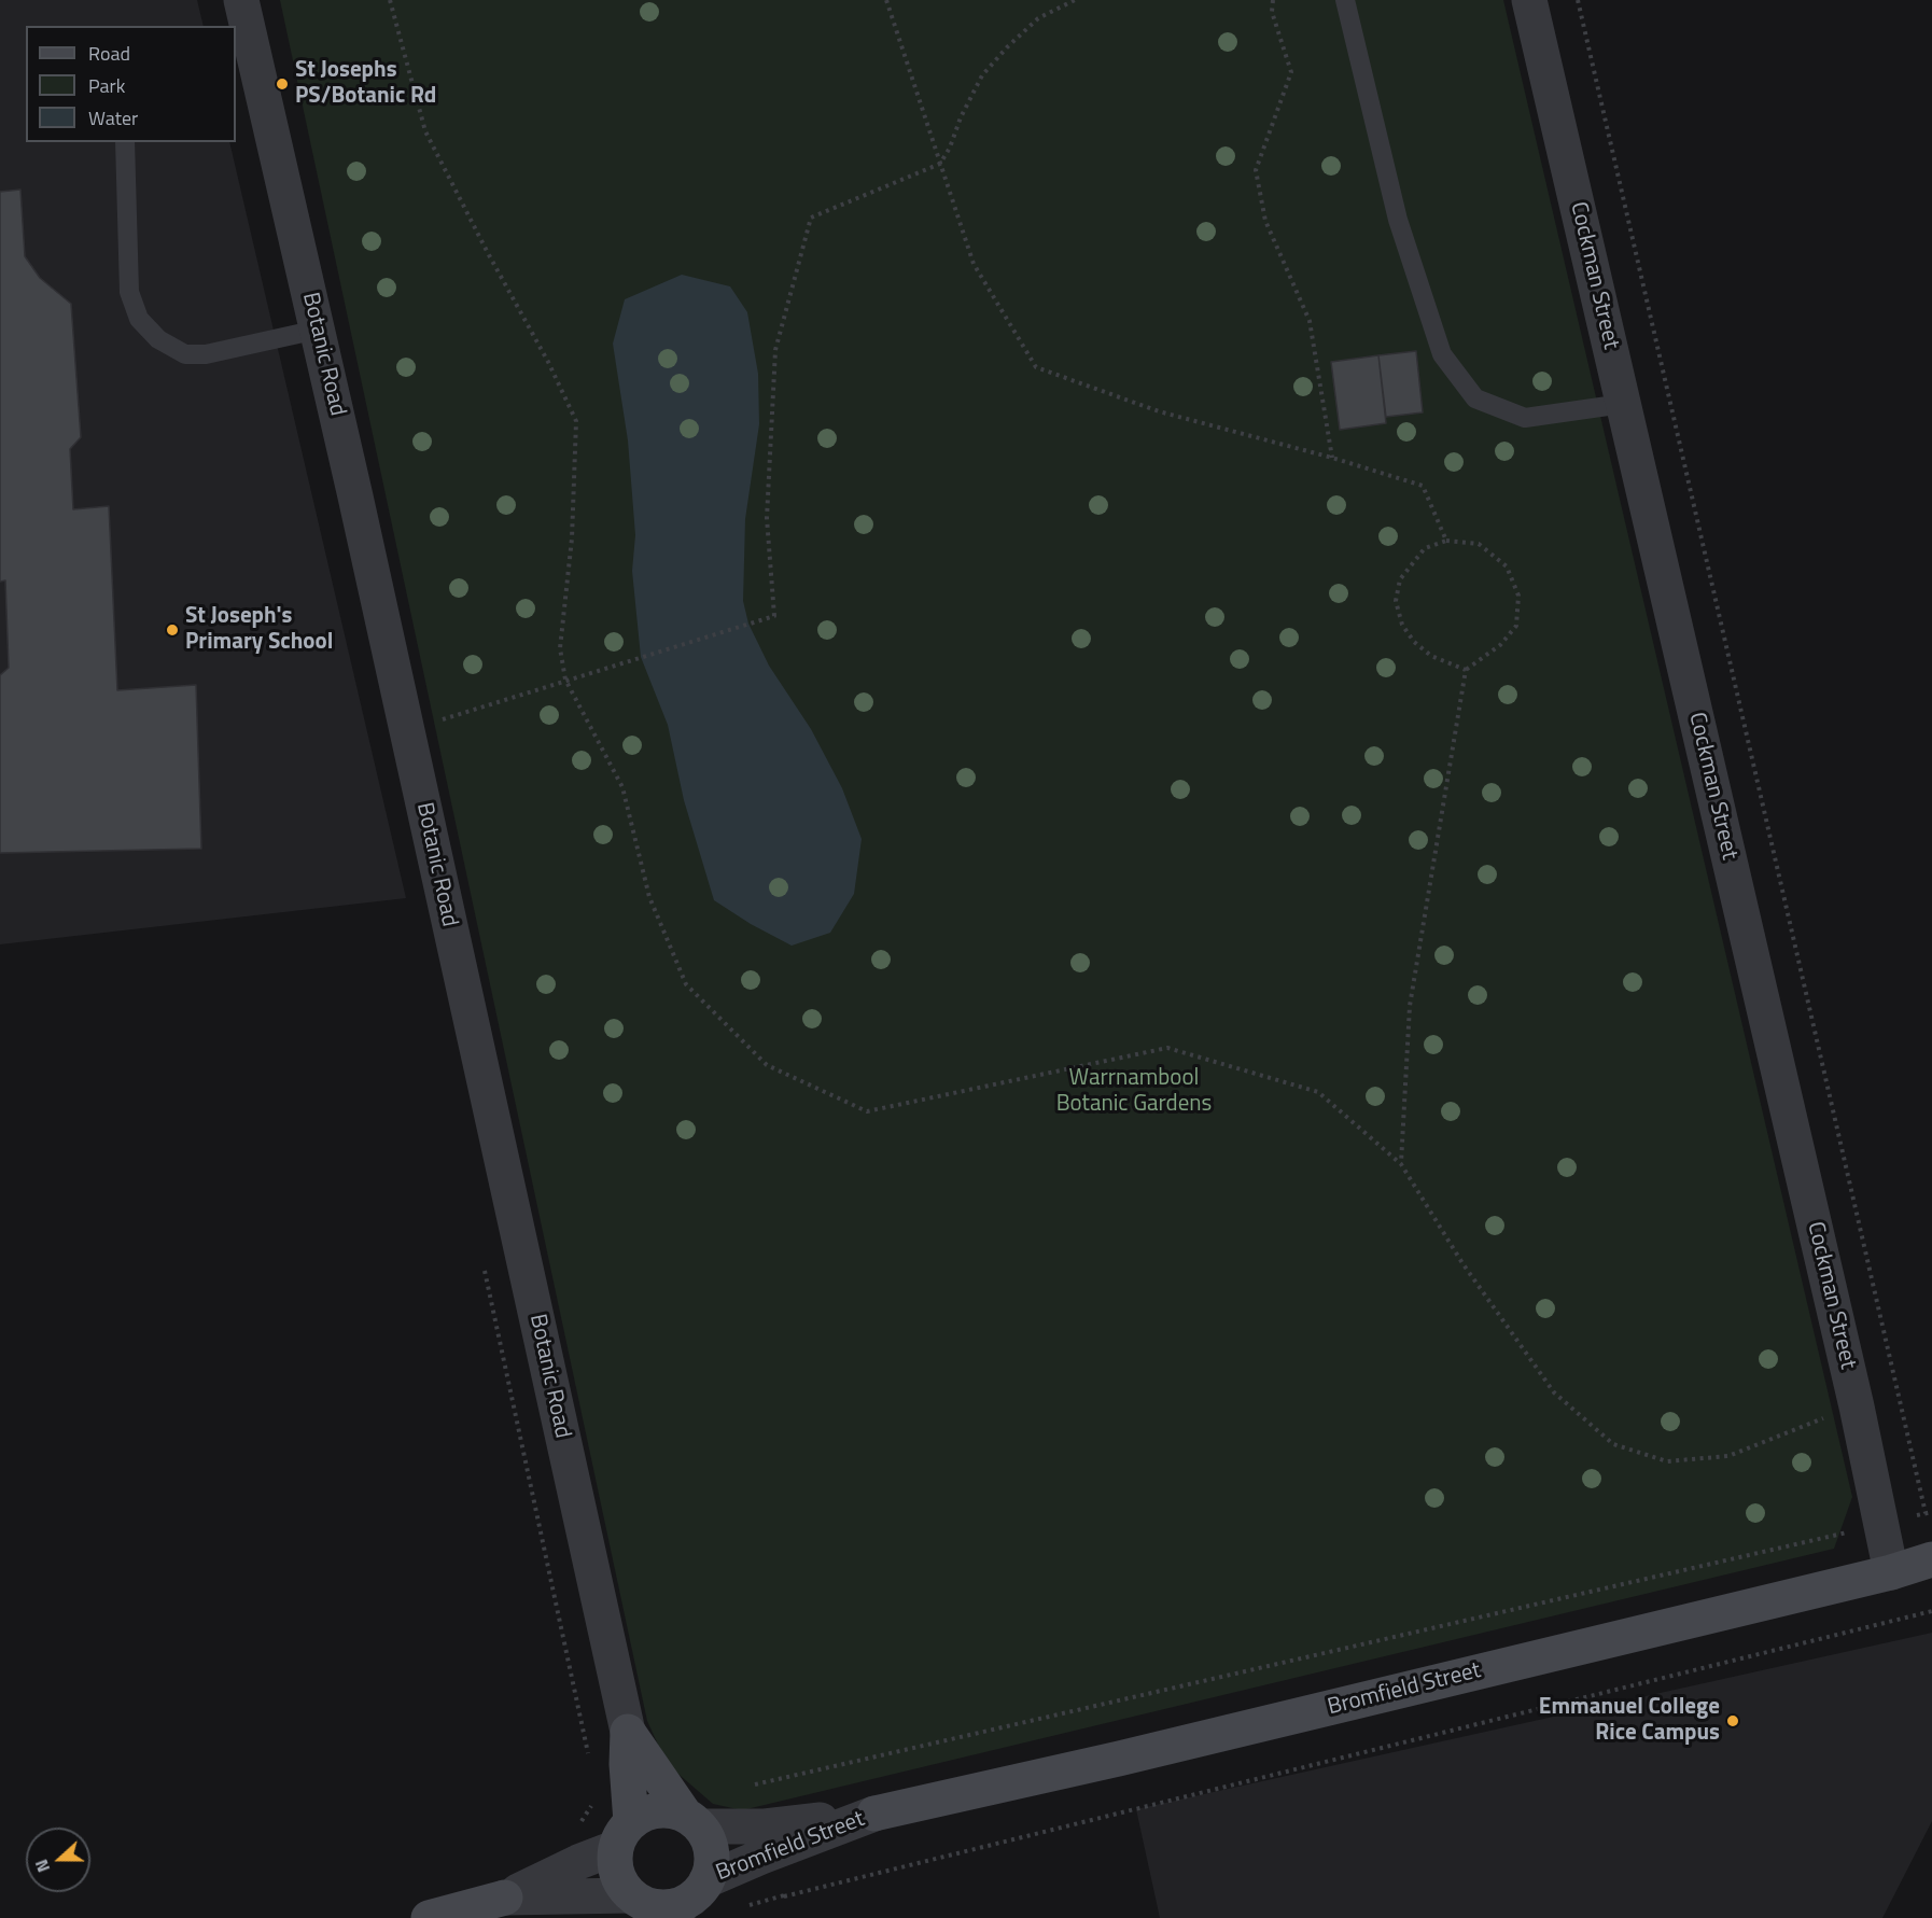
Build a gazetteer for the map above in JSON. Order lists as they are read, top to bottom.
{
  "streets": {
    "street": ["Cockman Street", "Botanic Road", "Bromfield Street"]
  },
  "crossings": [
    ["Cockman Street", "Bromfield Street"],
    ["Botanic Road", "Bromfield Street"]
  ],
  "parks": ["Warrnambool Botanic Gardens"],
  "places": ["St Josephs PS/Botanic Rd", "St Joseph's Primary School", "Emmanuel College Rice Campus"],
  "legend": ["Road", "Park", "Water"],
  "north": "left"
}
